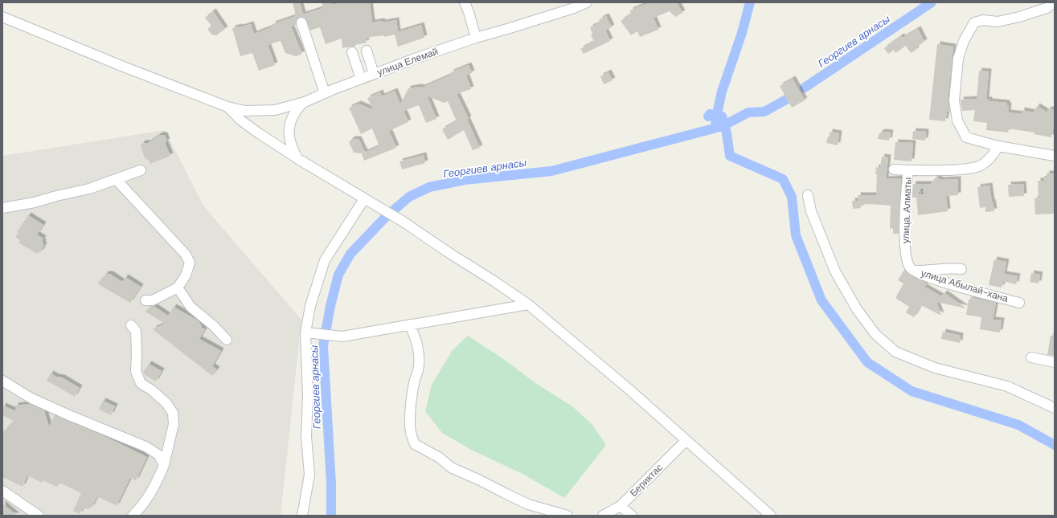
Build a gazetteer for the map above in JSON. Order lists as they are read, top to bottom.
{
  "streets": {
    "street": [
      "улица Елемай",
      "улица. Алматы",
      "улица Абылай-хана",
      "Бериктас"
    ]
  },
  "crossings": [
    ["улица. Алматы", "улица Абылай-хана"]
  ],
  "water": ["Георгиев арнасы"],
  "house_numbers": ["4"]
}
